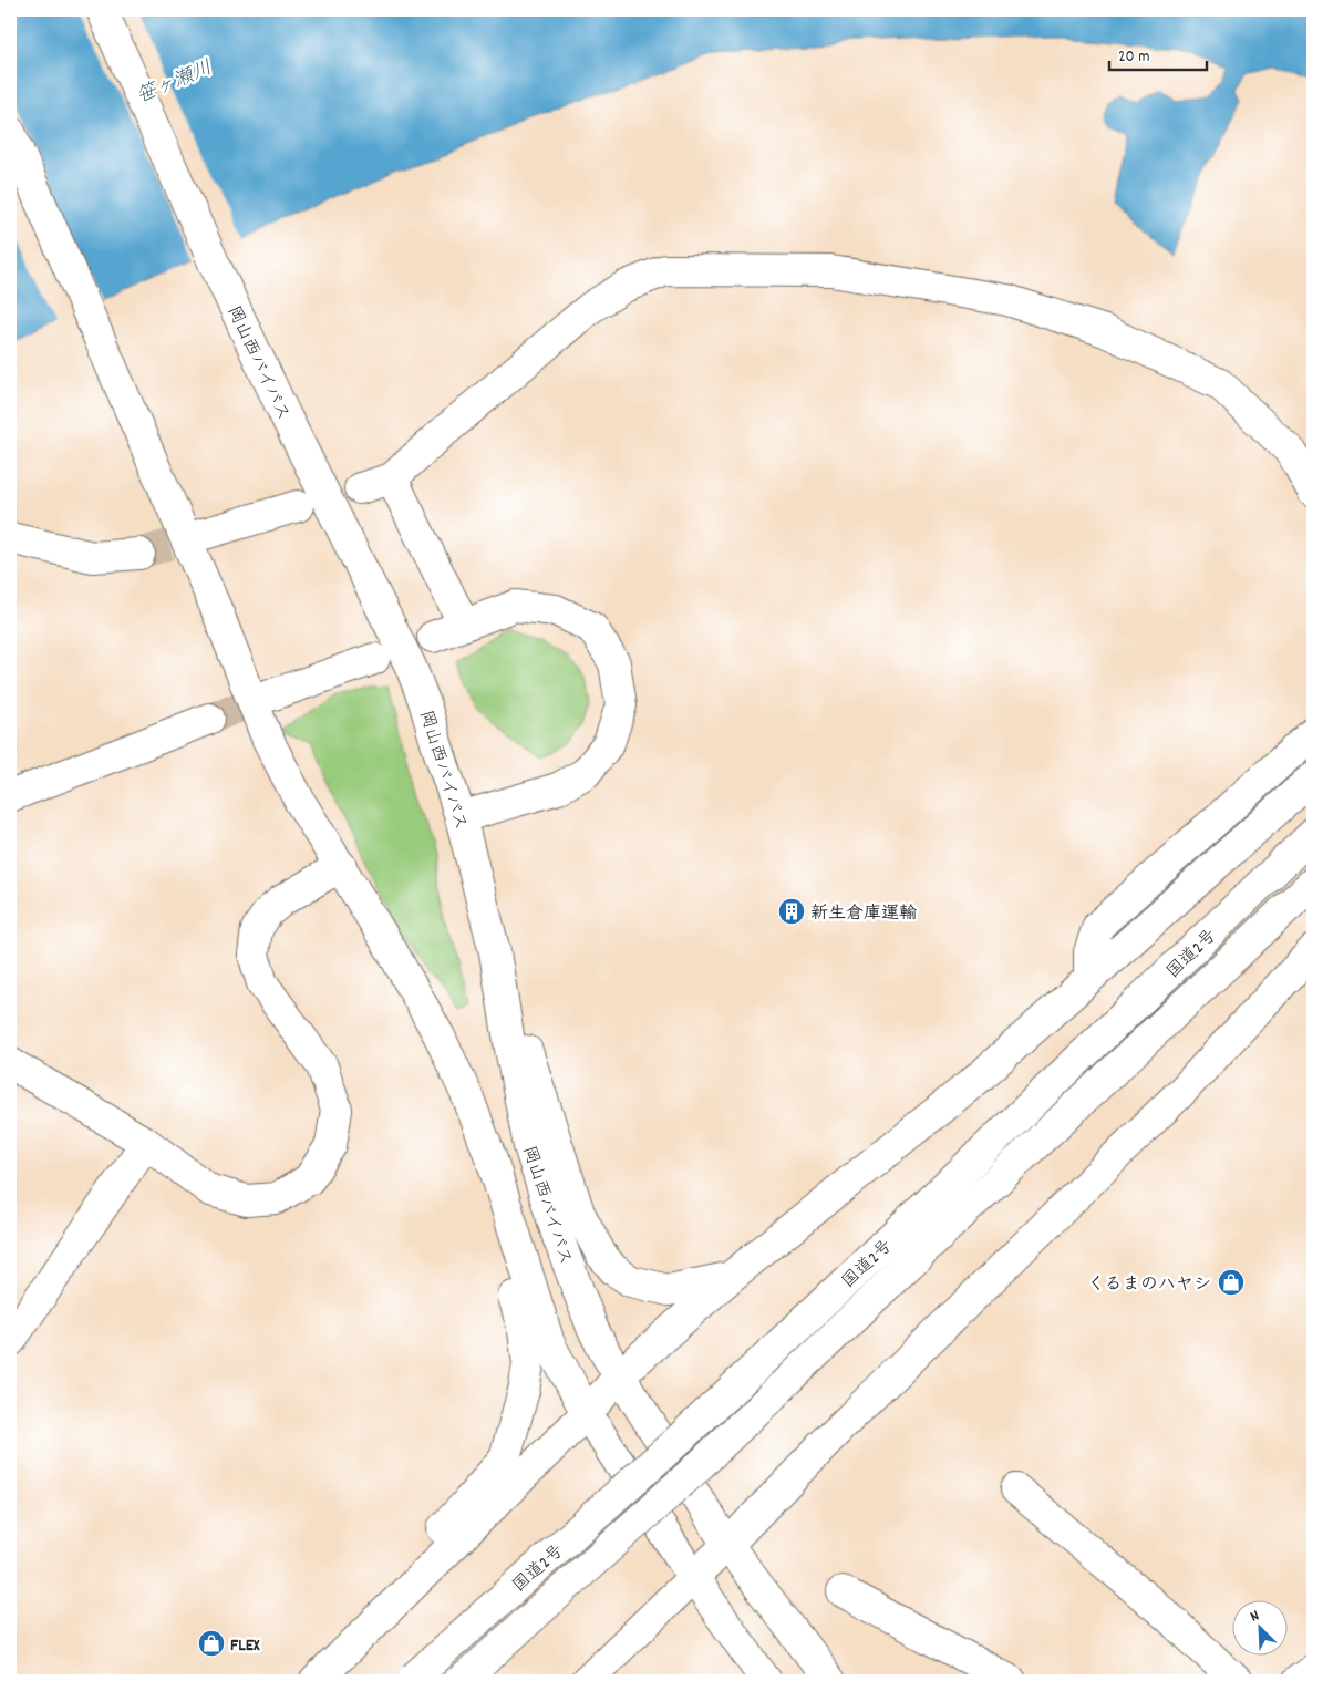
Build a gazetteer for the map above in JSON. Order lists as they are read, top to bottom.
{
  "streets": {
    "main road": ["岡山西バイパス", "国道2号"]
  },
  "water": ["笹ヶ瀬川"],
  "places": {
    "building": ["新生倉庫運輸"],
    "shop": ["くるまのハヤシ", "FLEX"]
  },
  "scale_bar": "20 m",
  "north": "top left"
}
